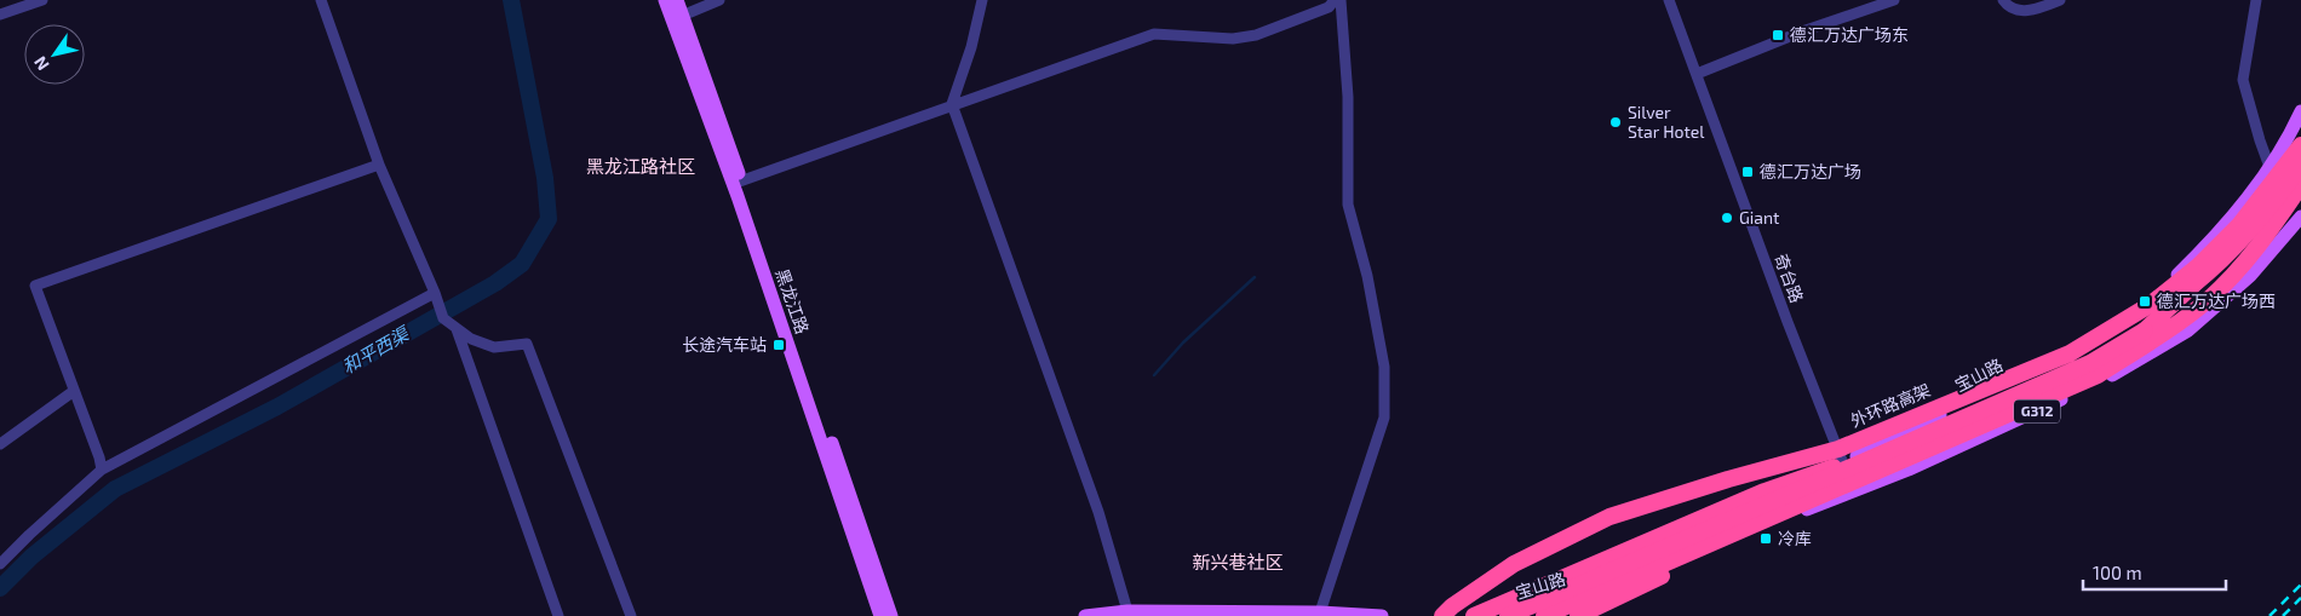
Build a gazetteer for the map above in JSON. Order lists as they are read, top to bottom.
{
  "streets": {
    "highway": ["外环路高架"],
    "main road": ["黑龙江路", "宝山路", "G312"],
    "street": ["奇台路"]
  },
  "crossings": [
    ["奇台路", "宝山路"]
  ],
  "districts": ["黑龙江路社区", "新兴巷社区"],
  "water": ["和平西渠"],
  "places": {
    "transit": [
      "德汇万达广场东",
      "德汇万达广场",
      "德汇万达广场西",
      "长途汽车站",
      "冷库"
    ],
    "other": ["Silver Star Hotel", "Giant"]
  },
  "scale_bar": "100 m",
  "north": "bottom left"
}
